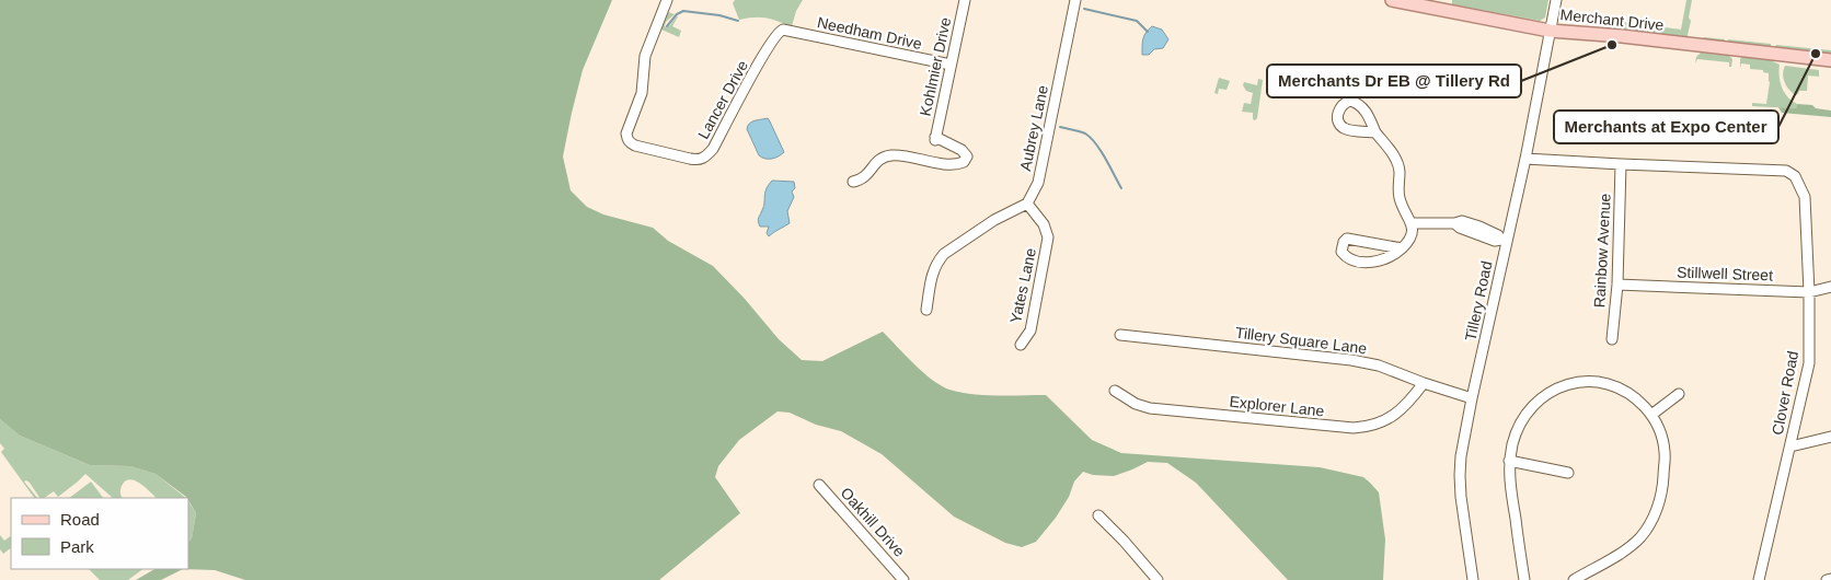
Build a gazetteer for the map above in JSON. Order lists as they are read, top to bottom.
{
  "streets": {
    "main road": ["Merchant Drive"],
    "street": [
      "Needham Drive",
      "Kohlmier Drive",
      "Lancer Drive",
      "Aubrey Lane",
      "Rainbow Avenue",
      "Stillwell Street",
      "Yates Lane",
      "Tillery Road",
      "Tillery Square Lane",
      "Clover Road",
      "Explorer Lane",
      "Oakhill Drive"
    ]
  },
  "crossings": [
    ["Merchant Drive", "Tillery Road"],
    ["Needham Drive", "Kohlmier Drive"],
    ["Needham Drive", "Lancer Drive"],
    ["Aubrey Lane", "Yates Lane"],
    ["Rainbow Avenue", "Stillwell Street"],
    ["Rainbow Avenue", "Clover Road"],
    ["Stillwell Street", "Clover Road"],
    ["Tillery Road", "Tillery Square Lane"],
    ["Tillery Square Lane", "Explorer Lane"]
  ],
  "places": ["Merchants Dr EB @ Tillery Rd", "Merchants at Expo Center"],
  "legend": ["Road", "Park"]
}
